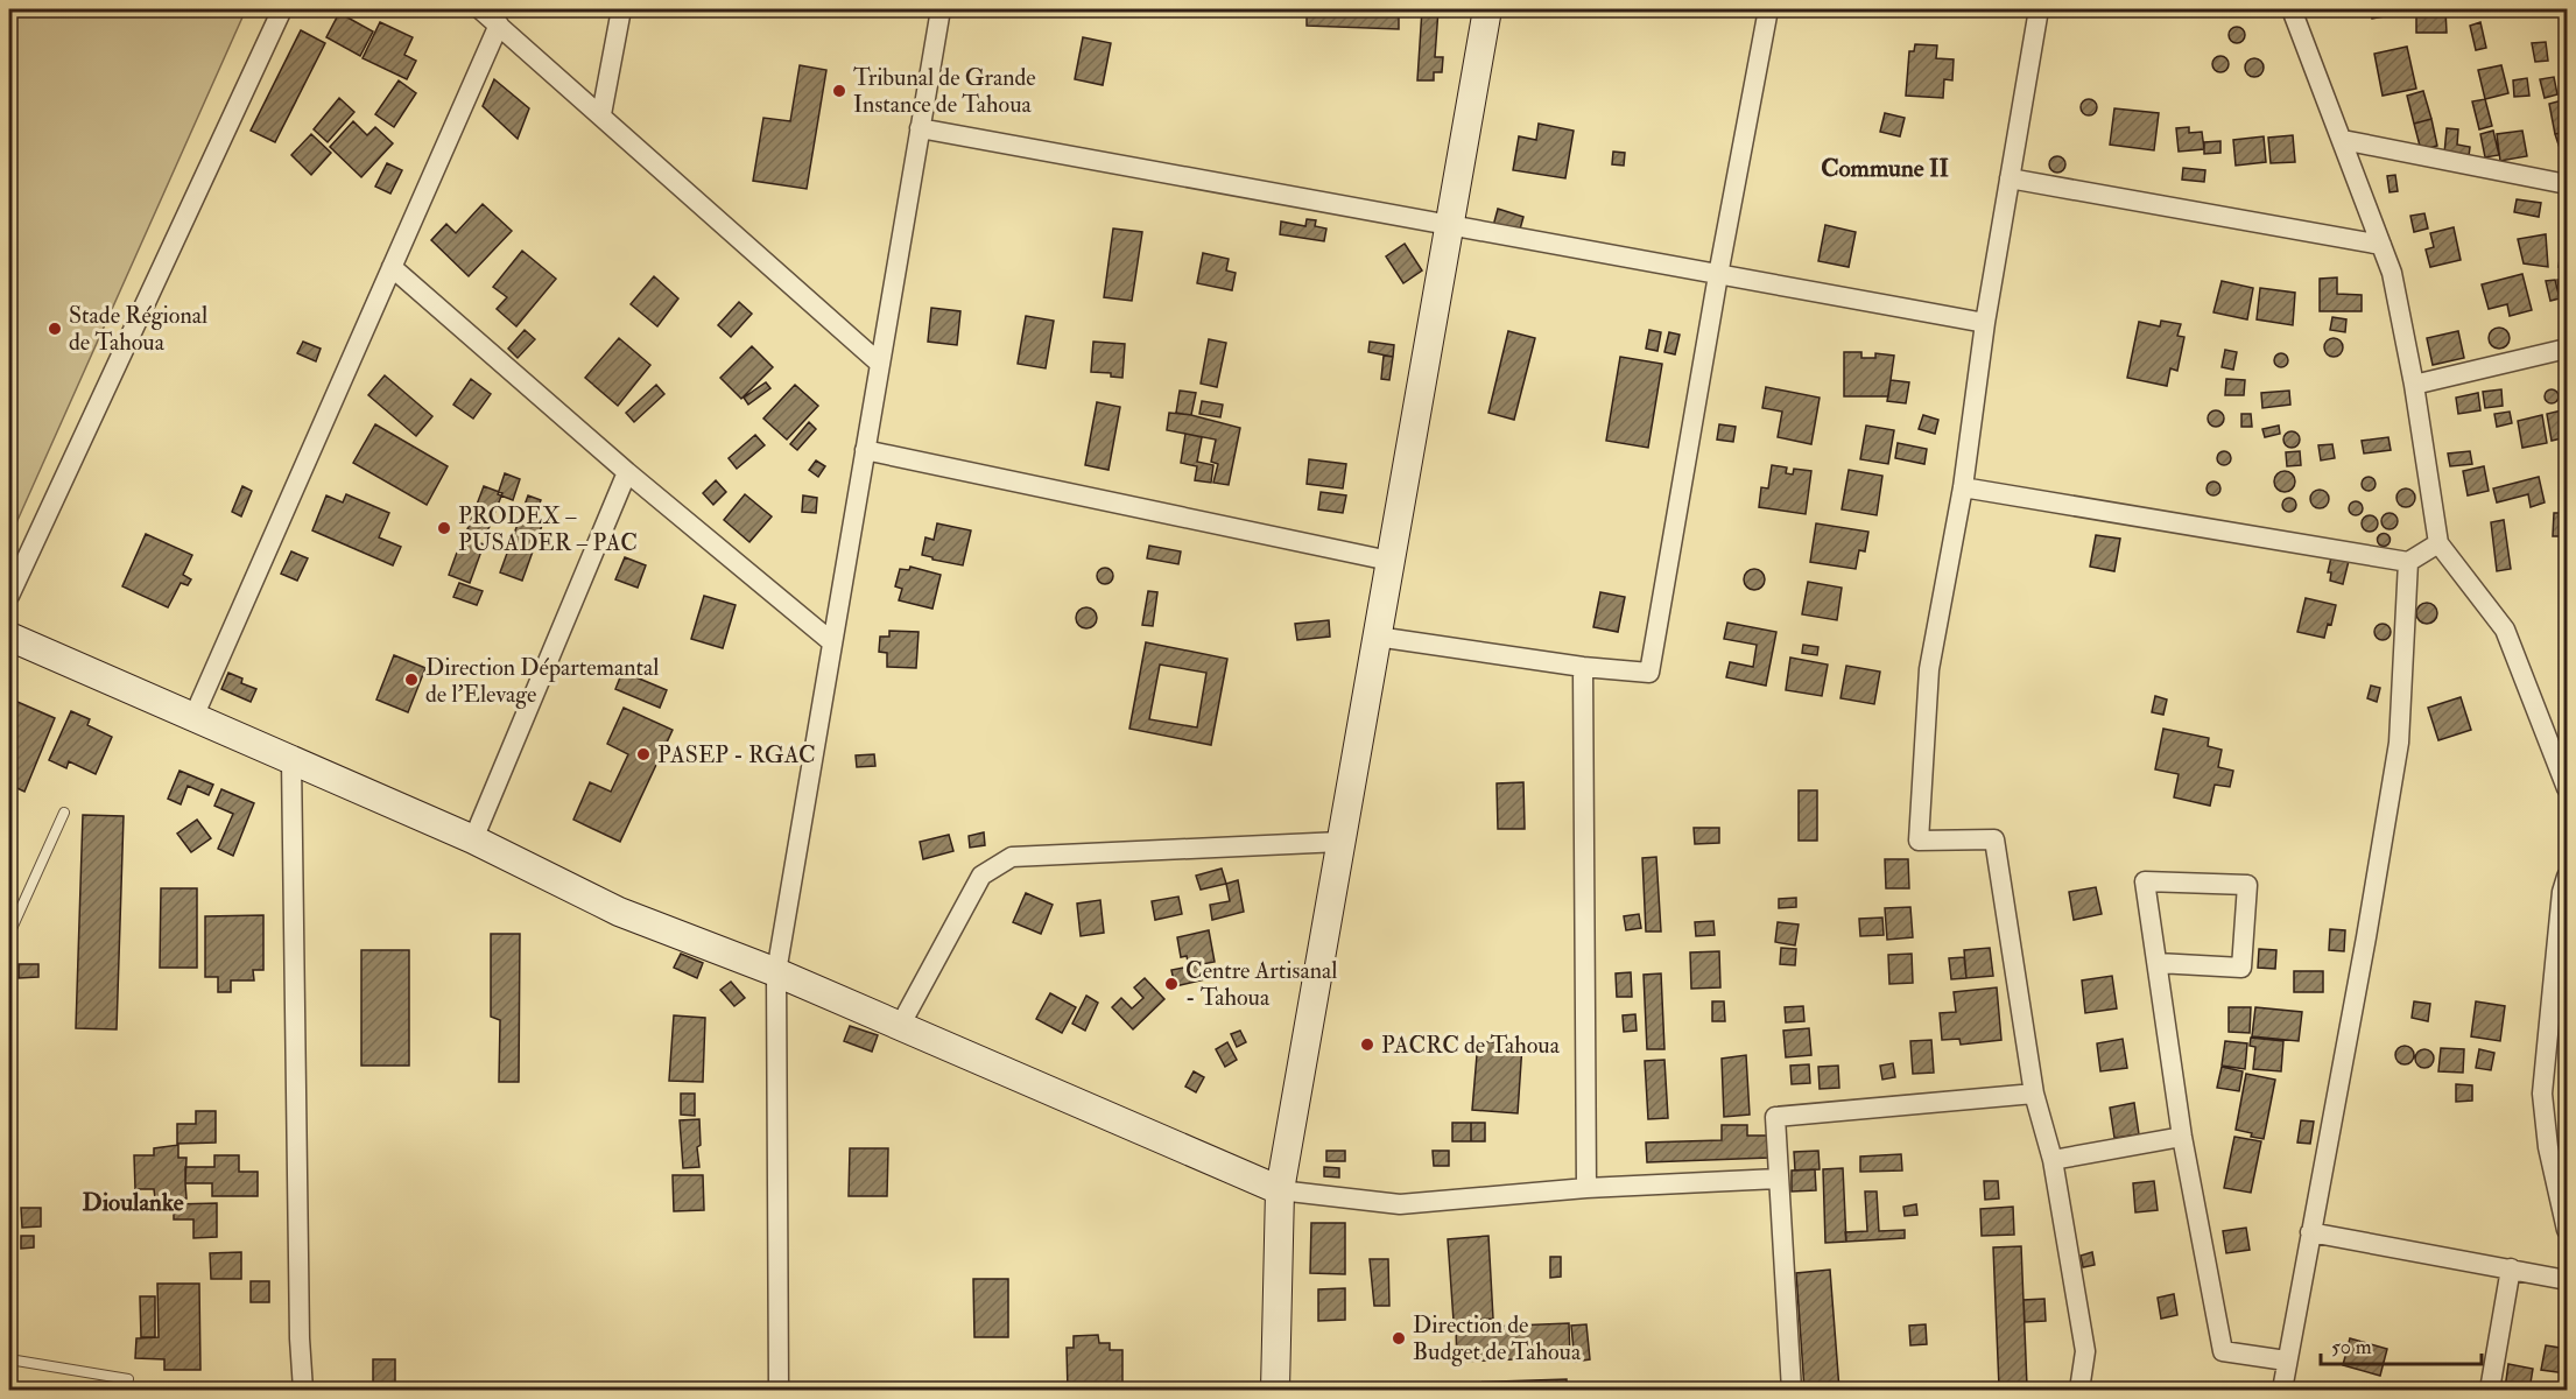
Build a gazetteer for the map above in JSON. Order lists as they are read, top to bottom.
{
  "districts": ["Commune II", "Dioulanke"],
  "places": [
    "Tribunal de Grande Instance de Tahoua",
    "Stade Régional de Tahoua",
    "PRODEX – PUSADER – PAC",
    "Direction Départemantal de l'Elevage",
    "PASEP - RGAC",
    "Centre Artisanal - Tahoua",
    "PACRC de Tahoua",
    "Direction de Budget de Tahoua"
  ],
  "scale_bar": "50 m"
}
